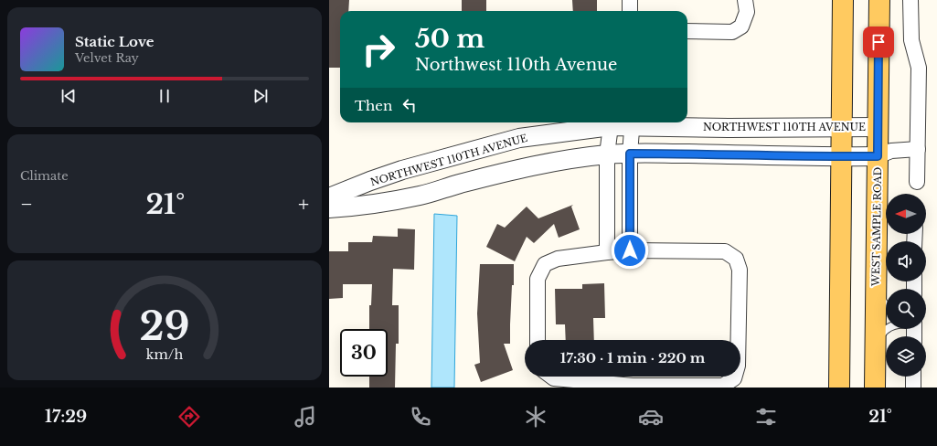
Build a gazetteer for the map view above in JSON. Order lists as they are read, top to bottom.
{
  "streets": {
    "main road": ["WEST SAMPLE ROAD"],
    "street": ["NORTHWEST 110TH AVENUE"]
  },
  "crossings": [
    ["NORTHWEST 110TH AVENUE", "WEST SAMPLE ROAD"]
  ],
  "north": "left",
  "page": {
    "turn": ["50 m", "Northwest 110th Avenue"],
    "song": ["Static Love", "Velvet Ray"],
    "then": "Then",
    "tile": "Climate",
    "heat": ["−", "21°", "+"],
    "limit": "30",
    "trip": "17:30 · 1 min · 220 m",
    "tabs": ["17:29", "21°"],
    "gauge": ["29", "km/h"]
  }
}
